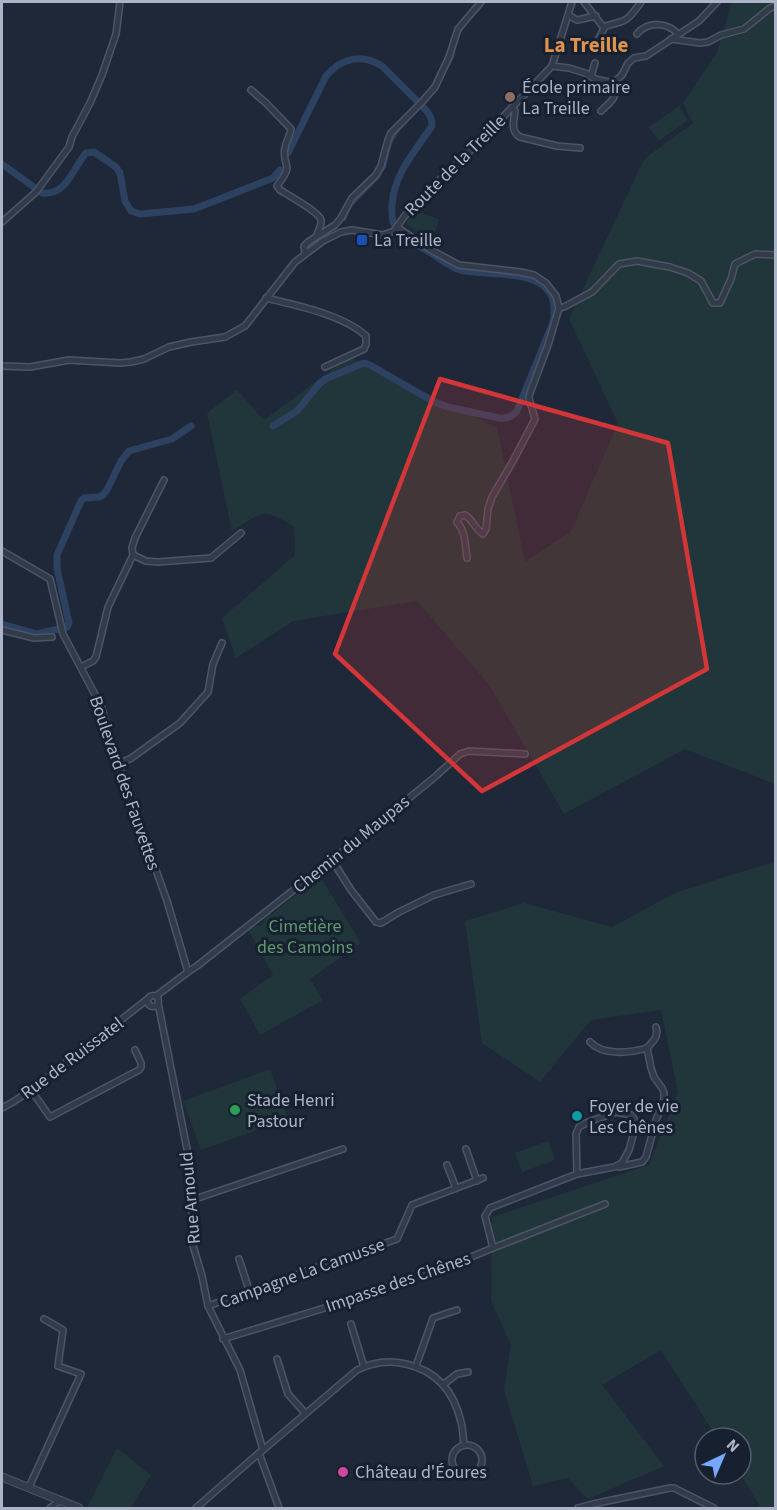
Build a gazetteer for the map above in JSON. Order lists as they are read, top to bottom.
{
  "streets": {
    "street": [
      "Route de la Treille",
      "Boulevard des Fauvettes",
      "Chemin du Maupas",
      "Rue de Ruissatel",
      "Rue Arnould",
      "Campagne La Camusse",
      "Impasse des Chênes"
    ]
  },
  "crossings": [
    ["Boulevard des Fauvettes", "Chemin du Maupas"],
    ["Boulevard des Fauvettes", "Rue Arnould"],
    ["Chemin du Maupas", "Rue Arnould"],
    ["Rue de Ruissatel", "Rue Arnould"],
    ["Rue Arnould", "Campagne La Camusse"],
    ["Rue Arnould", "Impasse des Chênes"]
  ],
  "districts": ["La Treille"],
  "parks": ["Cimetière des Camoins"],
  "places": {
    "other": [
      "École primaire La Treille",
      "Stade Henri Pastour",
      "Foyer de vie Les Chênes",
      "Château d'Éoures"
    ],
    "transit": ["La Treille"]
  },
  "north": "top right"
}
